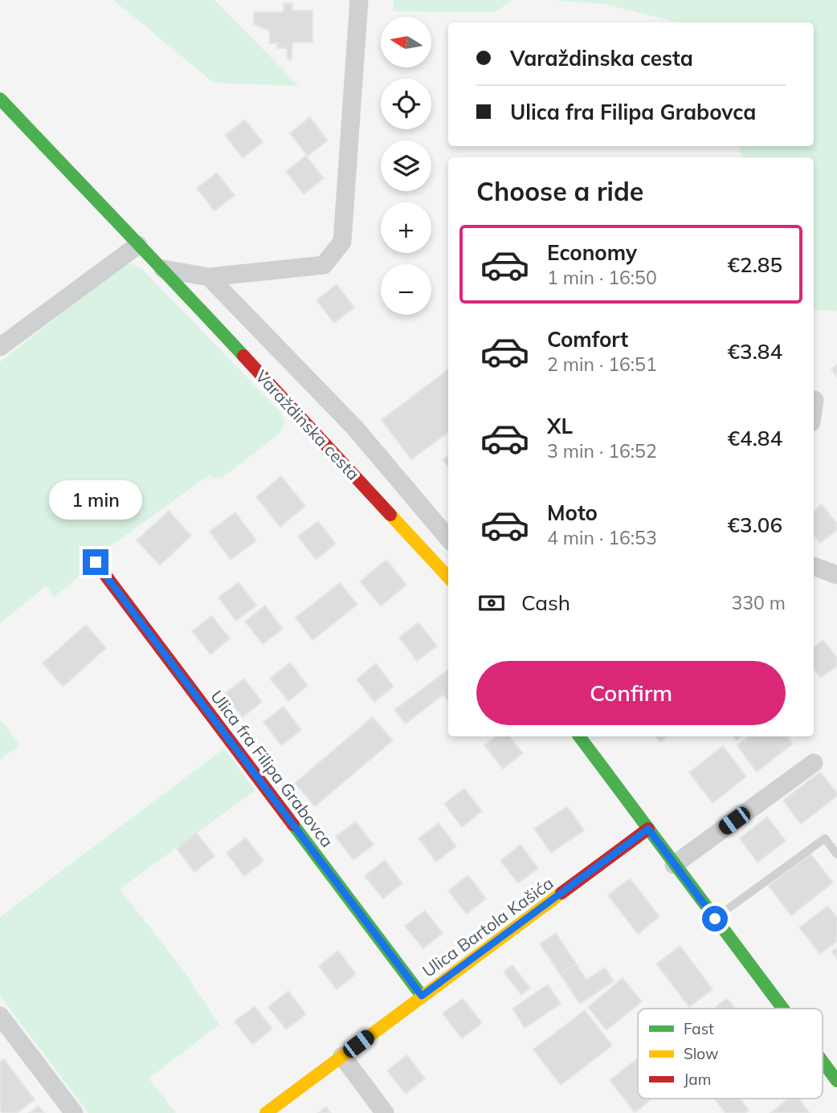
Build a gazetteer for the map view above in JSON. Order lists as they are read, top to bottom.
{
  "streets": {
    "main road": ["Varaždinska cesta", "Ulica fra Filipa Grabovca", "Ulica Bartola Kašića"]
  },
  "crossings": [
    ["Ulica fra Filipa Grabovca", "Ulica Bartola Kašića"]
  ],
  "legend": ["Fast", "Slow", "Jam"],
  "north": "left",
  "page": {
    "map_buttons": ["+", "−"],
    "banner": ["Varaždinska cesta", "Ulica fra Filipa Grabovca"],
    "heading": "Choose a ride",
    "list": [
      {
        "name": "Economy",
        "note": "1 min · 16:50",
        "value": "€2.85"
      },
      {
        "name": "Comfort",
        "note": "2 min · 16:51",
        "value": "€3.84"
      },
      {
        "name": "XL",
        "note": "3 min · 16:52",
        "value": "€4.84"
      },
      {
        "name": "Moto",
        "note": "4 min · 16:53",
        "value": "€3.06"
      }
    ],
    "bubble": "1 min",
    "pay": ["Cash", "330 m"],
    "buttons": "Confirm"
  }
}
